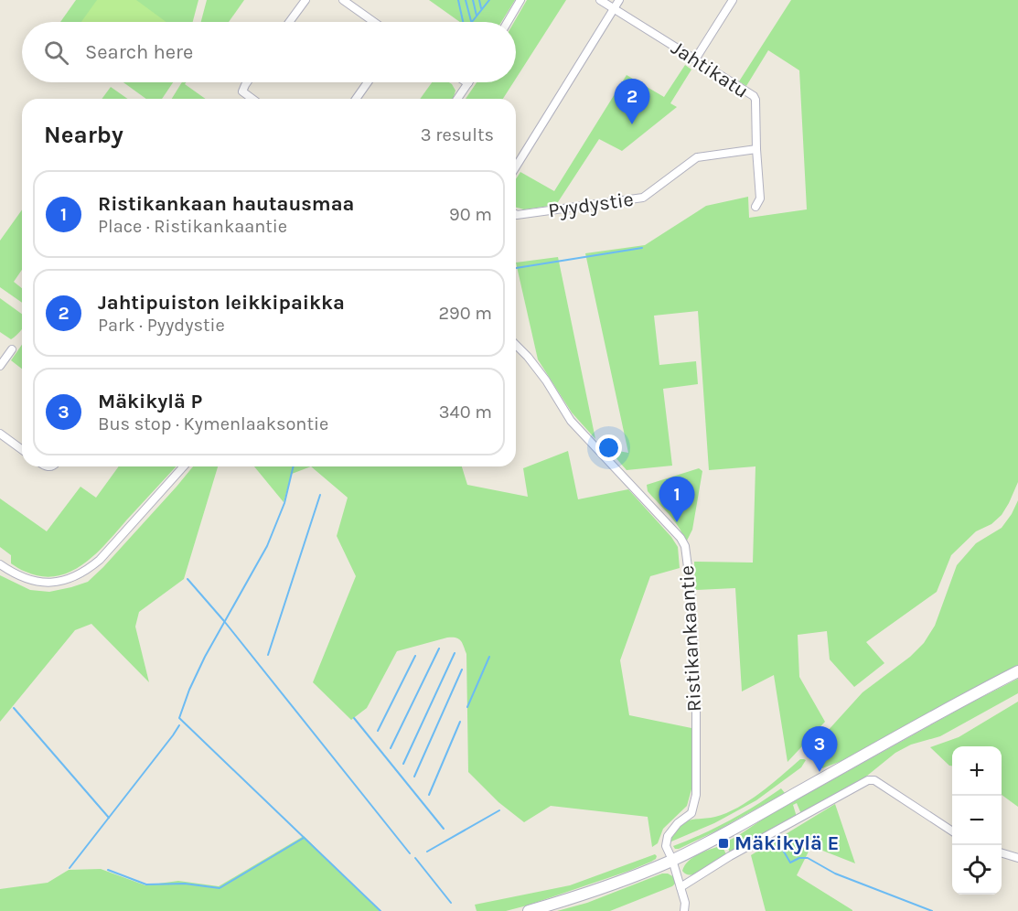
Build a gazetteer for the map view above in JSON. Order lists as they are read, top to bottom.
{
  "streets": {
    "street": ["Jahtikatu", "Pyydystie", "Ristikankaantie"]
  },
  "crossings": [
    ["Jahtikatu", "Pyydystie"]
  ],
  "places": {
    "transit": ["Mäkikylä E"]
  },
  "page": {
    "search": "Search here",
    "pins": ["2", "1", "3"],
    "heading": ["Nearby", "3 results"],
    "list": [
      {
        "mark": "1",
        "name": "Ristikankaan hautausmaa",
        "note": "Place · Ristikankaantie",
        "value": "90 m"
      },
      {
        "mark": "2",
        "name": "Jahtipuiston leikkipaikka",
        "note": "Park · Pyydystie",
        "value": "290 m"
      },
      {
        "mark": "3",
        "name": "Mäkikylä P",
        "note": "Bus stop · Kymenlaaksontie",
        "value": "340 m"
      }
    ],
    "map_buttons": ["+", "−"]
  }
}
